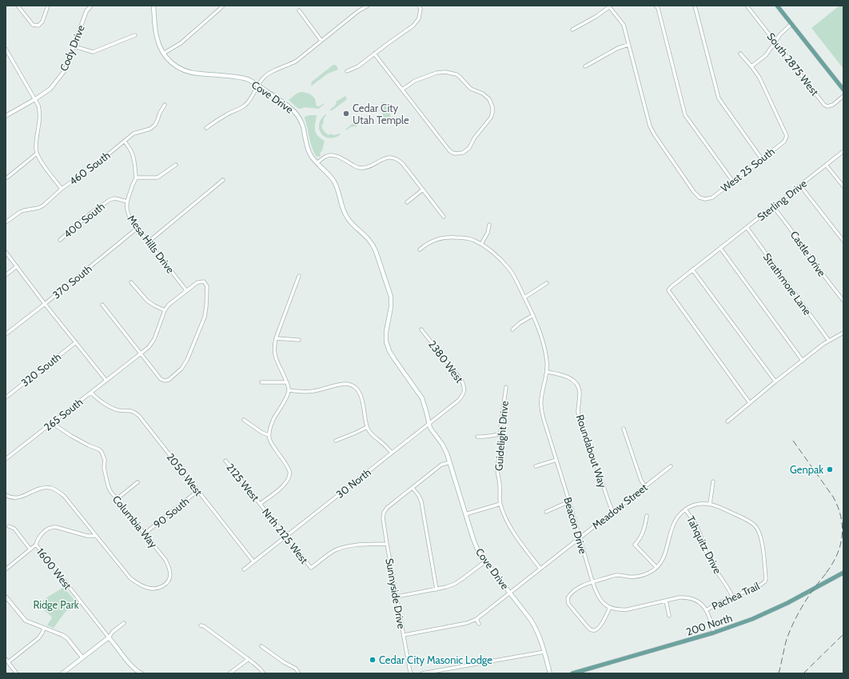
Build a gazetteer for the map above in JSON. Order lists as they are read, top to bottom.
{
  "streets": {
    "main road": ["Cove Drive", "200 North"],
    "street": [
      "Cody Drive",
      "South 2875 West",
      "460 South",
      "West 25 South",
      "Sterling Drive",
      "400 South",
      "Mesa Hills Drive",
      "Castle Drive",
      "370 South",
      "Strathmore Lane",
      "2380 West",
      "320 South",
      "265 South",
      "Guidelight Drive",
      "Roundabout Way",
      "2050 West",
      "2125 West",
      "30 North",
      "Meadow Street",
      "90 South",
      "Columbia Way",
      "Beacon Drive",
      "Nrth 2125 West",
      "Tahquitz Drive",
      "1600 West",
      "Sunnyside Drive",
      "Pachea Trail"
    ]
  },
  "crossings": [
    ["Cove Drive", "30 North"],
    ["Cove Drive", "Meadow Street"],
    ["460 South", "Mesa Hills Drive"],
    ["Sterling Drive", "Castle Drive"],
    ["Sterling Drive", "Strathmore Lane"],
    ["400 South", "Mesa Hills Drive"],
    ["Mesa Hills Drive", "370 South"],
    ["2380 West", "30 North"],
    ["265 South", "2050 West"],
    ["265 South", "Columbia Way"],
    ["Guidelight Drive", "Meadow Street"],
    ["Roundabout Way", "Meadow Street"],
    ["Roundabout Way", "Beacon Drive"],
    ["2050 West", "30 North"],
    ["2050 West", "90 South"],
    ["2125 West", "Nrth 2125 West"],
    ["30 North", "Nrth 2125 West"],
    ["Meadow Street", "Beacon Drive"],
    ["Meadow Street", "Sunnyside Drive"],
    ["90 South", "Columbia Way"],
    ["Beacon Drive", "Pachea Trail"],
    ["Nrth 2125 West", "Sunnyside Drive"],
    ["Tahquitz Drive", "Pachea Trail"]
  ],
  "parks": ["Ridge Park"],
  "places": ["Cedar City Utah Temple", "Genpak", "Cedar City Masonic Lodge"]
}
